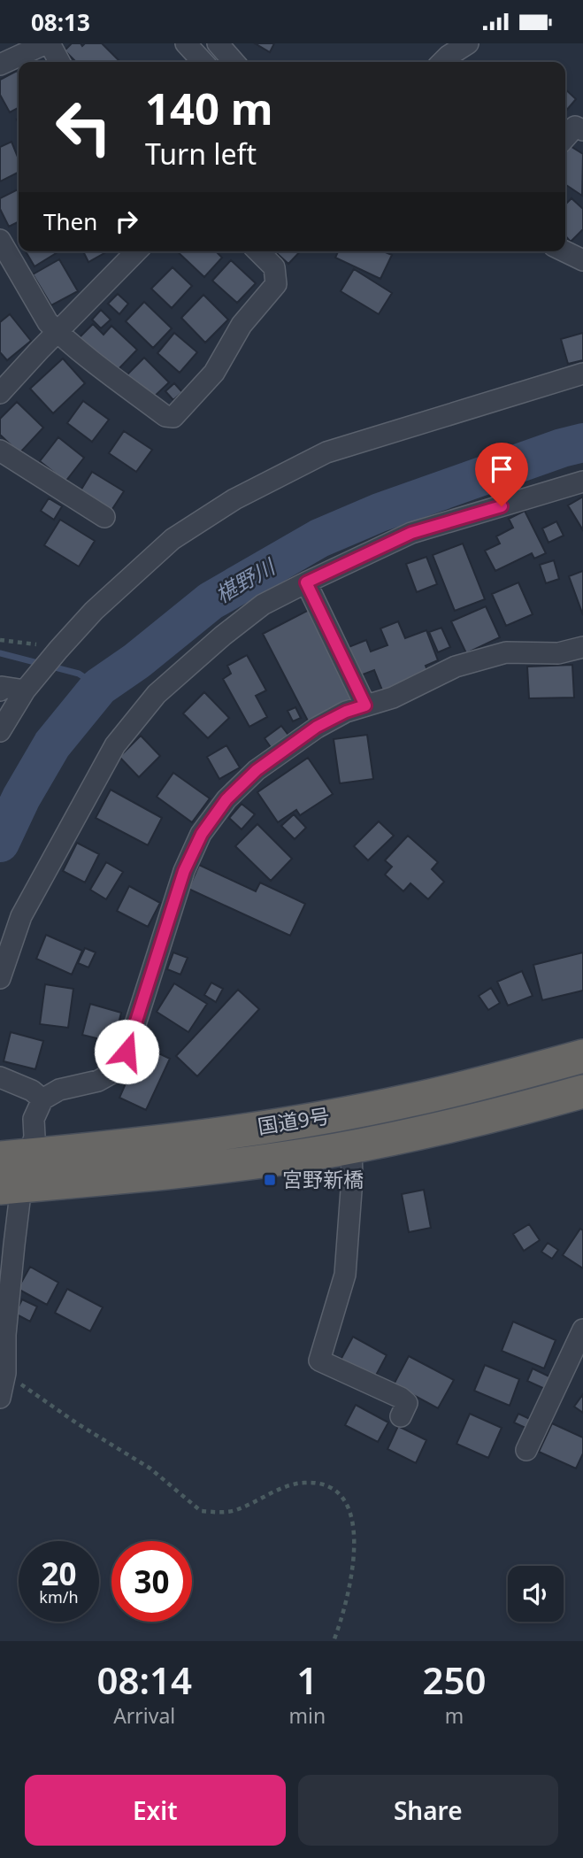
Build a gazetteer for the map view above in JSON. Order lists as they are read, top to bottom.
{
  "streets": {
    "highway": ["国道9号"]
  },
  "water": ["椹野川"],
  "places": {
    "transit": ["宮野新橋"]
  },
  "page": {
    "status": "08:13",
    "turn": ["140 m", "Turn left"],
    "then": "Then",
    "speed": "20 km/h",
    "limit": "30",
    "eta": [
      "08:14",
      "Arrival",
      "1",
      "min",
      "250",
      "m"
    ],
    "buttons": ["Exit", "Share"]
  }
}
